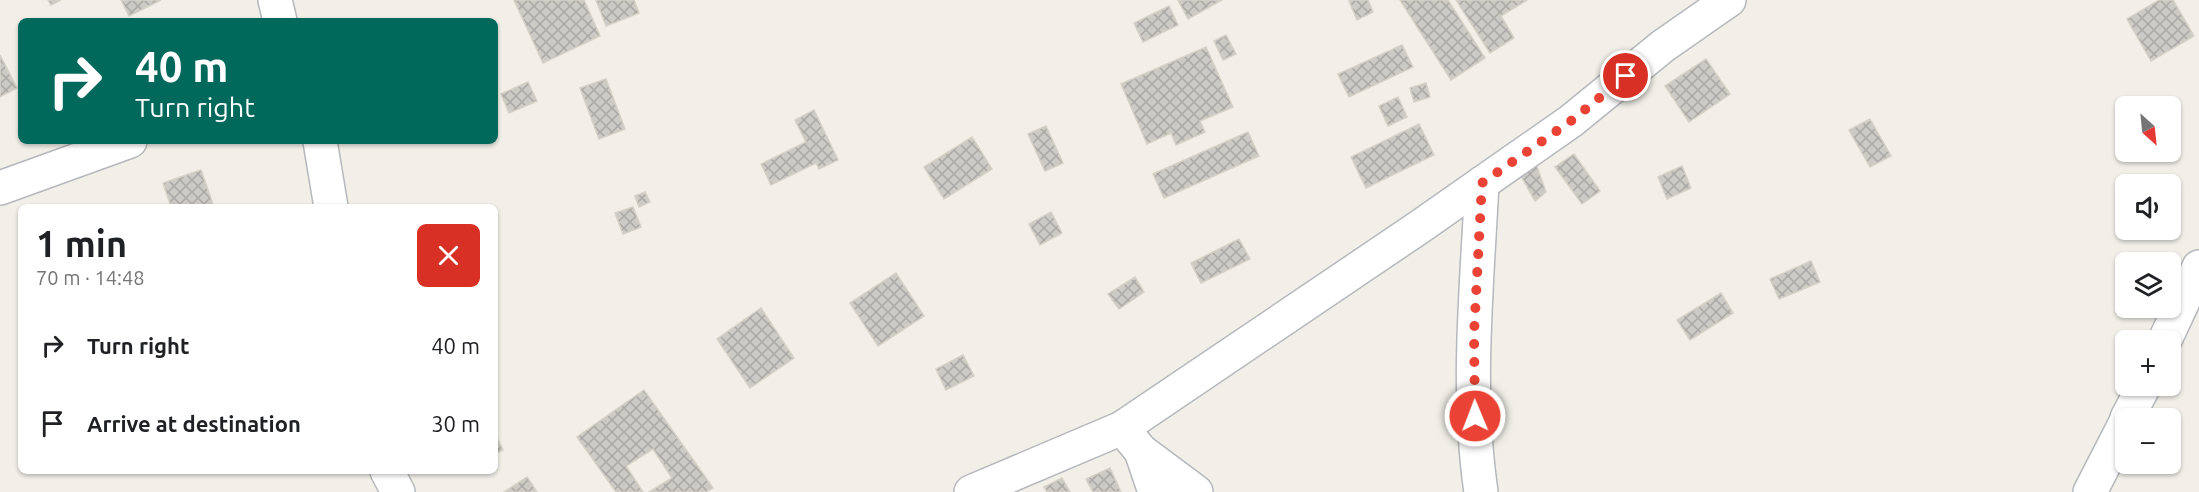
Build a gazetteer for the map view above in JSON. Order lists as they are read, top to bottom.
{
  "north": "bottom right",
  "page": {
    "turn": ["40 m", "Turn right"],
    "map_buttons": ["+", "−"],
    "heading": ["1 min", "70 m · 14:48"],
    "list": [
      {
        "name": "Turn right",
        "value": "40 m"
      },
      {
        "name": "Arrive at destination",
        "value": "30 m"
      }
    ]
  }
}
